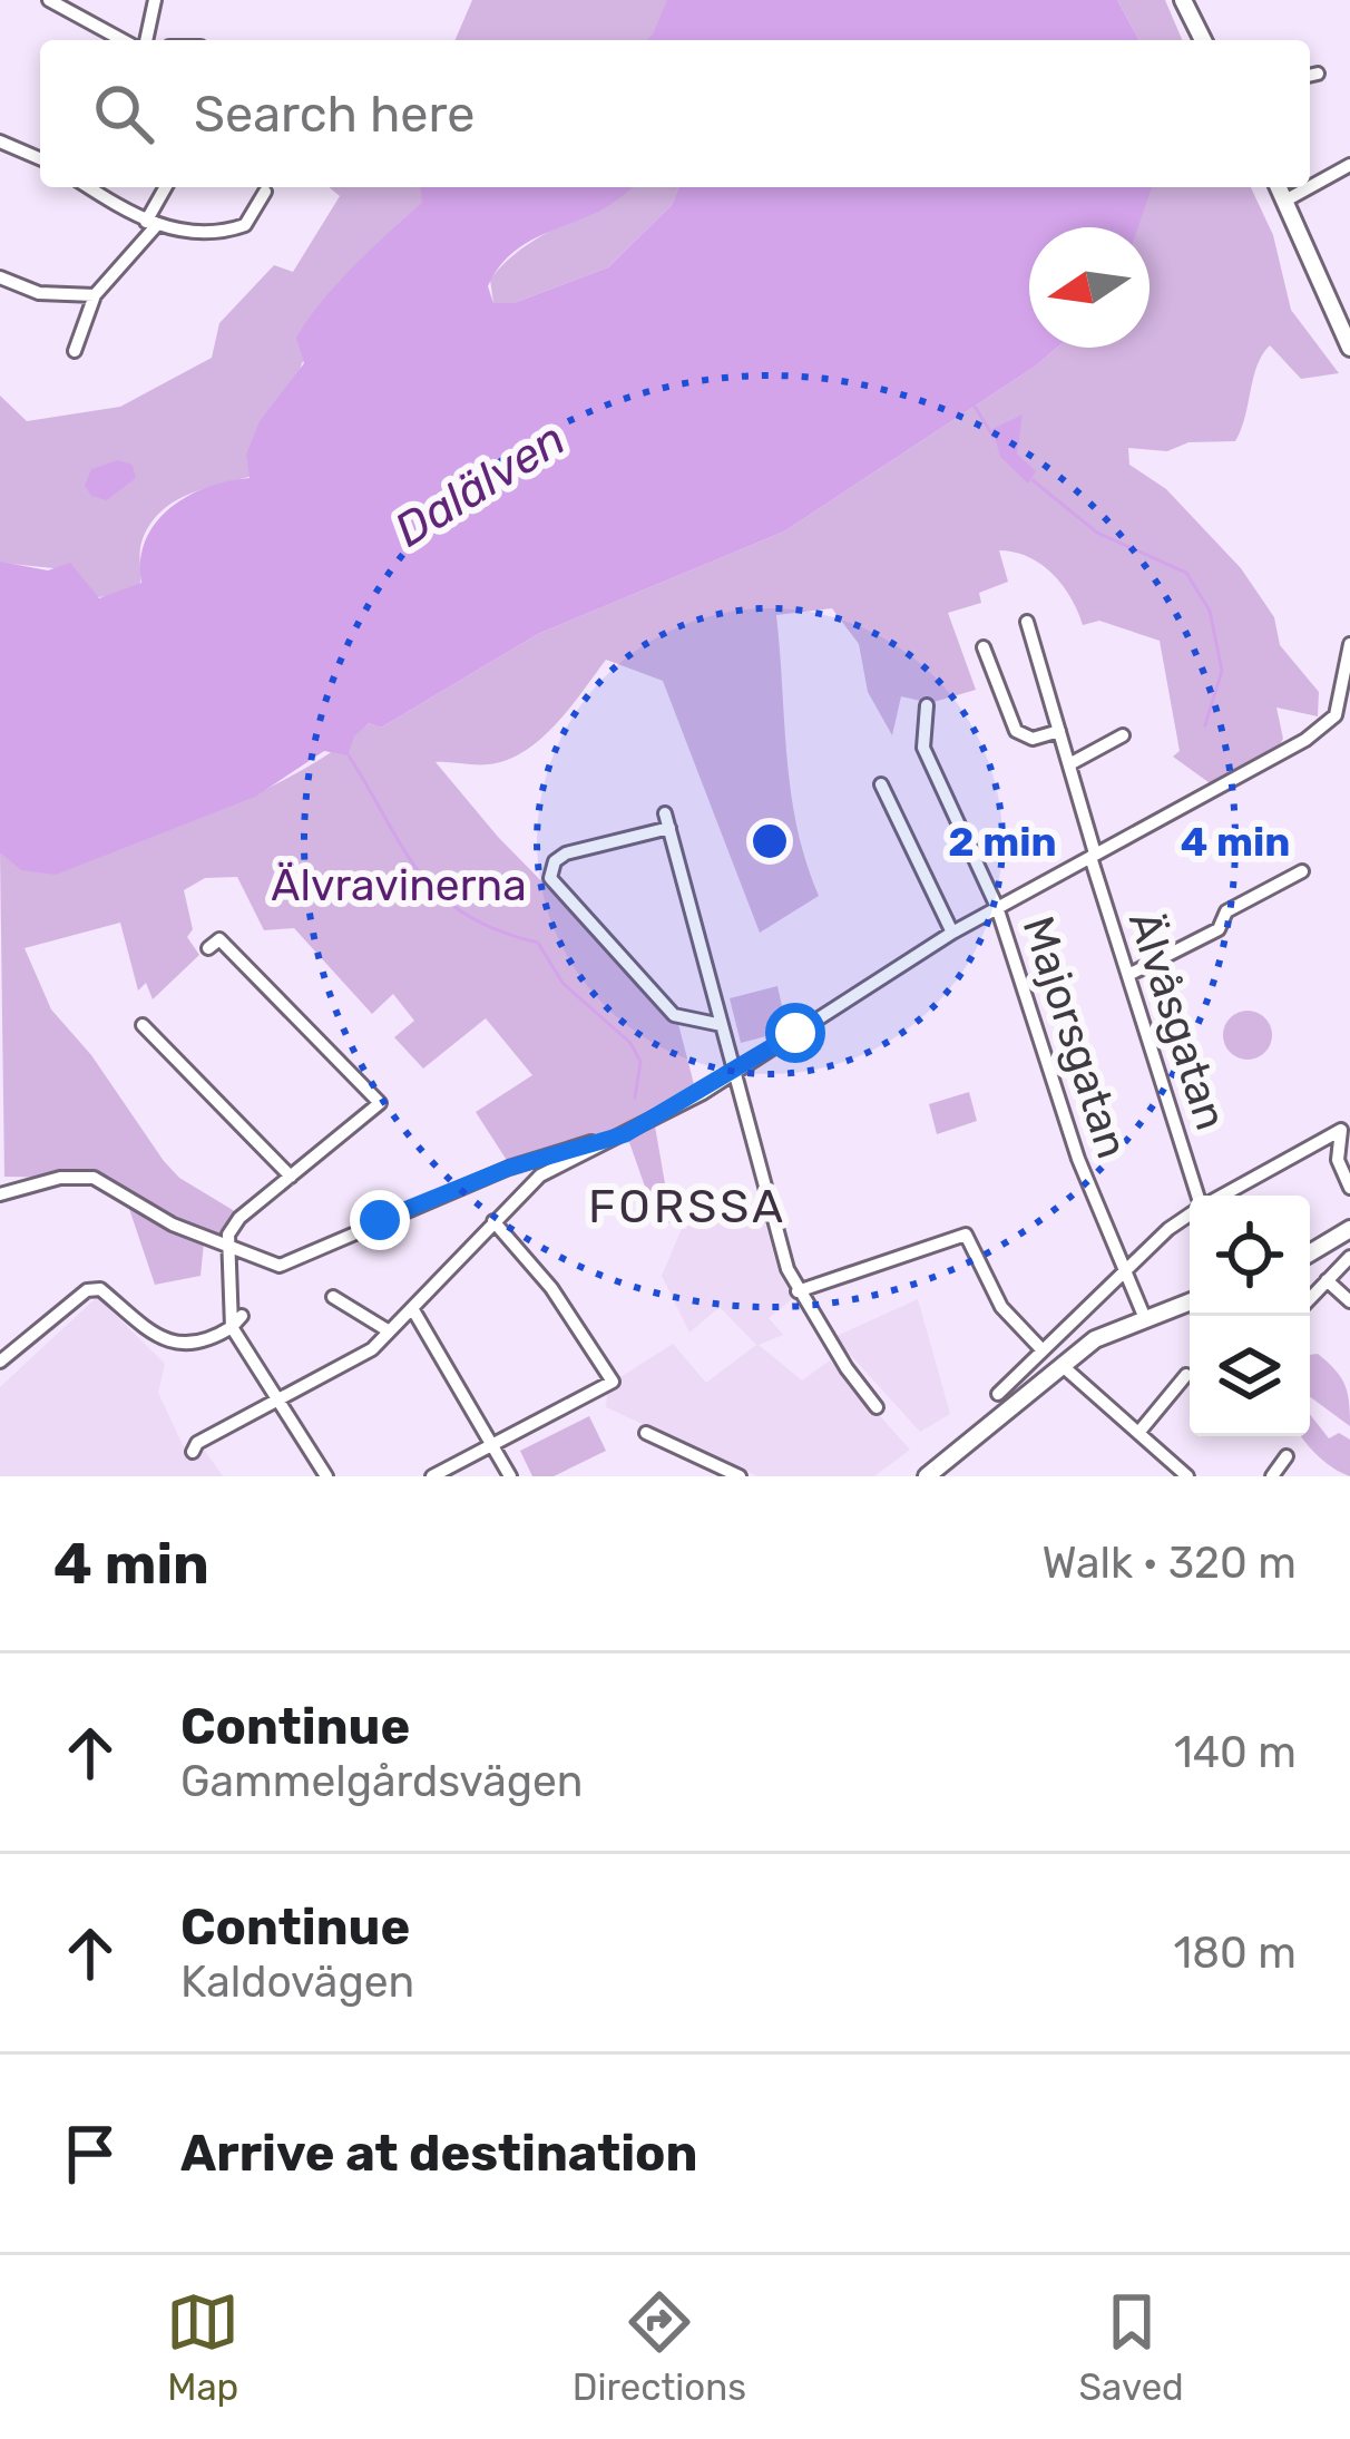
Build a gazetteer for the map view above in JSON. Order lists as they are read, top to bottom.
{
  "streets": {
    "street": ["Älvåsgatan", "Majorsgatan"]
  },
  "districts": ["FORSSA"],
  "water": ["Dalälven"],
  "parks": ["Älvravinerna"],
  "north": "left",
  "page": {
    "search": "Search here",
    "heading": ["4 min", "Walk · 320 m"],
    "list": [
      ["Continue", "Gammelgårdsvägen", "140 m"],
      ["Continue", "Kaldovägen", "180 m"],
      "Arrive at destination"
    ],
    "nav": ["Map", "Directions", "Saved"]
  },
  "rings": ["2 min", "4 min"]
}
